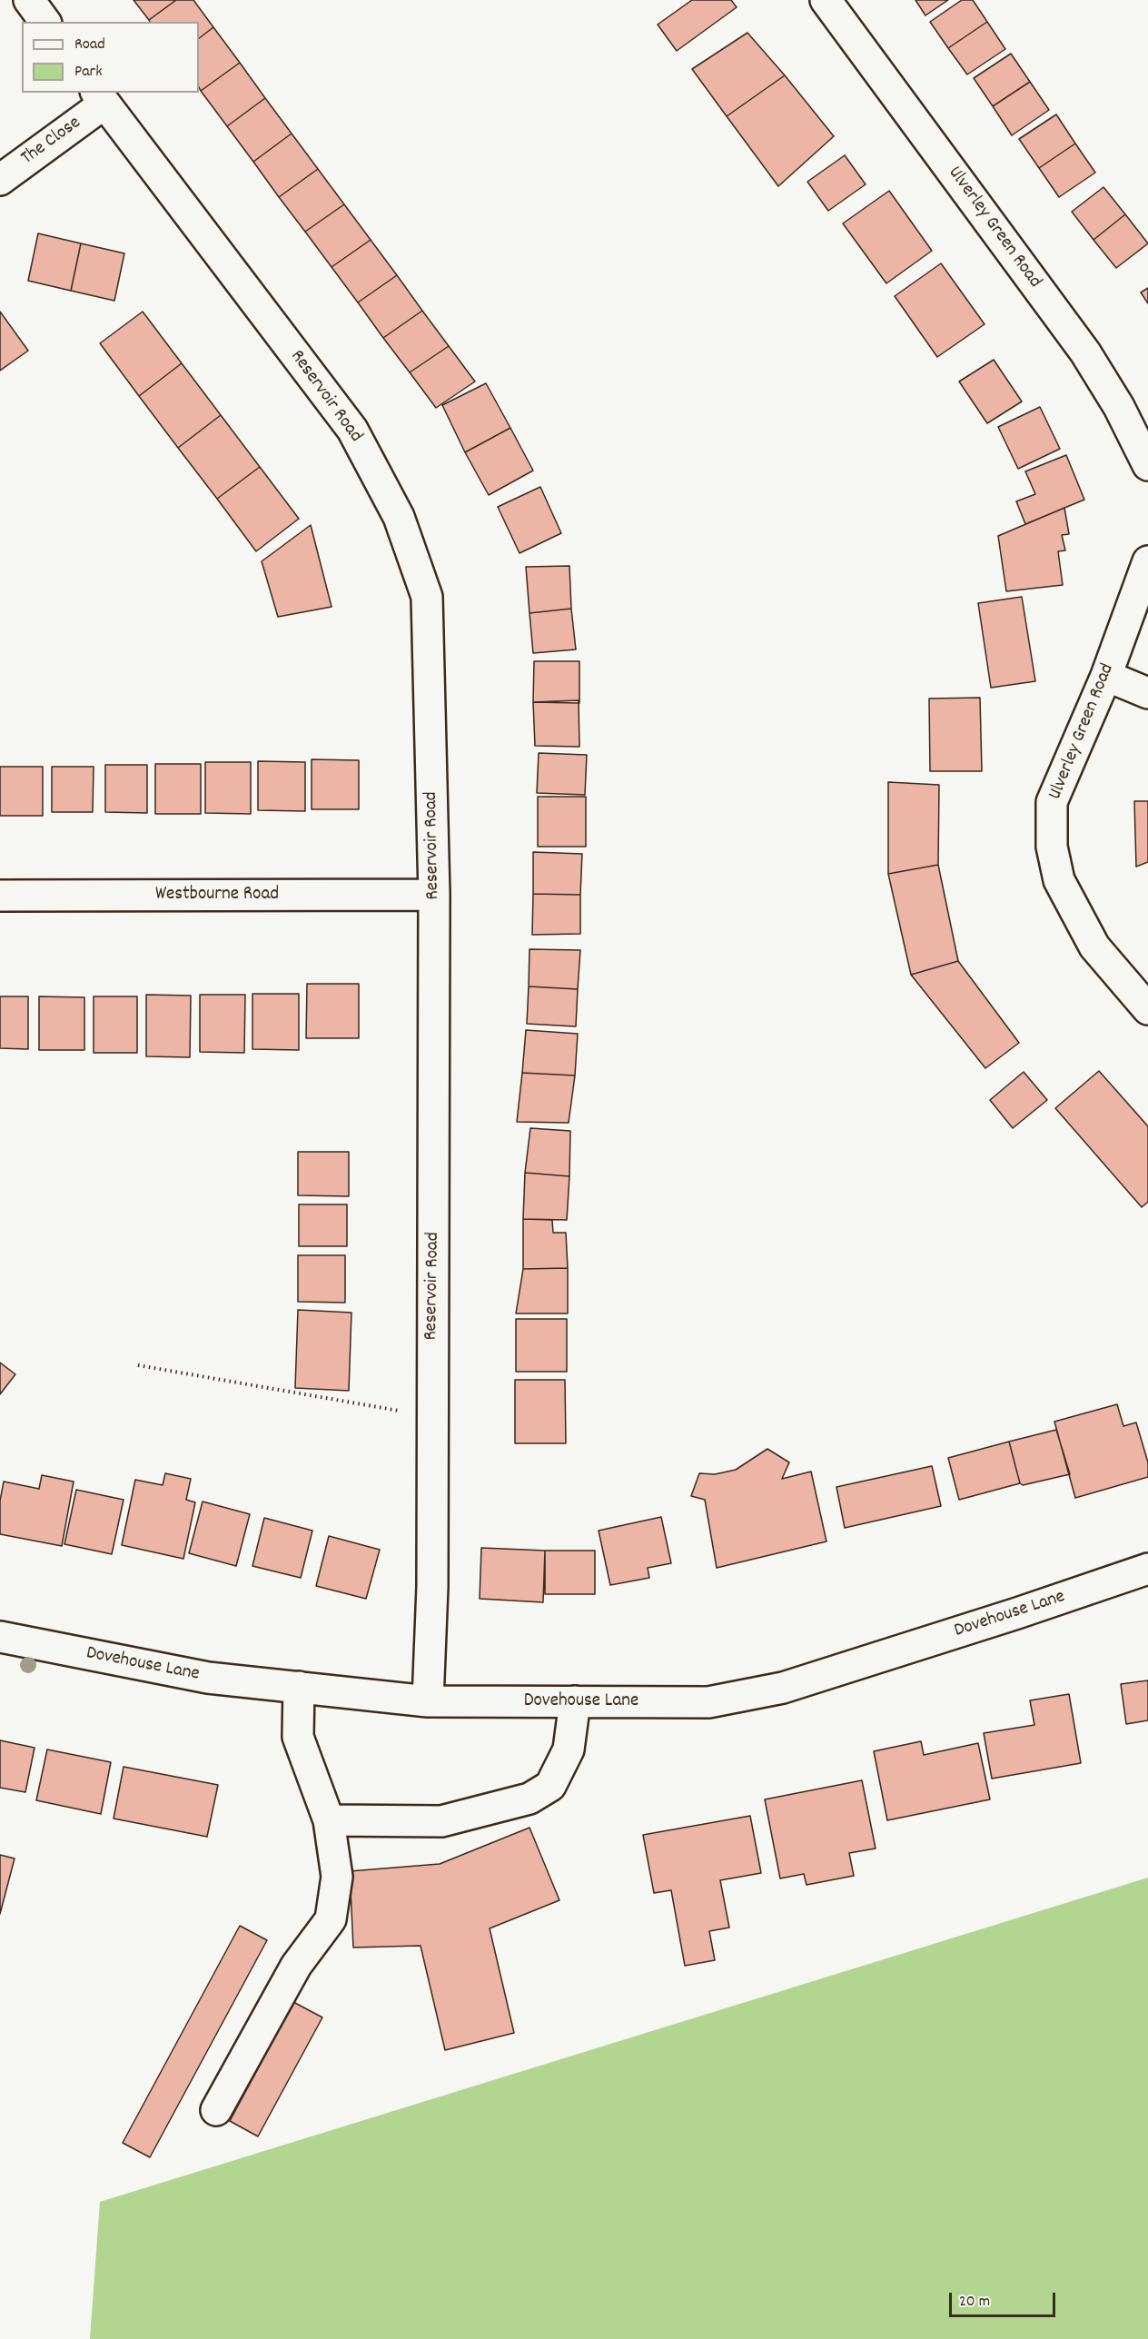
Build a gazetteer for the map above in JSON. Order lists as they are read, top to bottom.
{
  "streets": {
    "street": [
      "The Close",
      "Ulverley Green Road",
      "Reservoir Road",
      "Westbourne Road",
      "Dovehouse Lane"
    ]
  },
  "crossings": [
    ["The Close", "Reservoir Road"],
    ["Reservoir Road", "Westbourne Road"],
    ["Reservoir Road", "Dovehouse Lane"]
  ],
  "legend": ["Road", "Park"],
  "scale_bar": "20 m"
}
